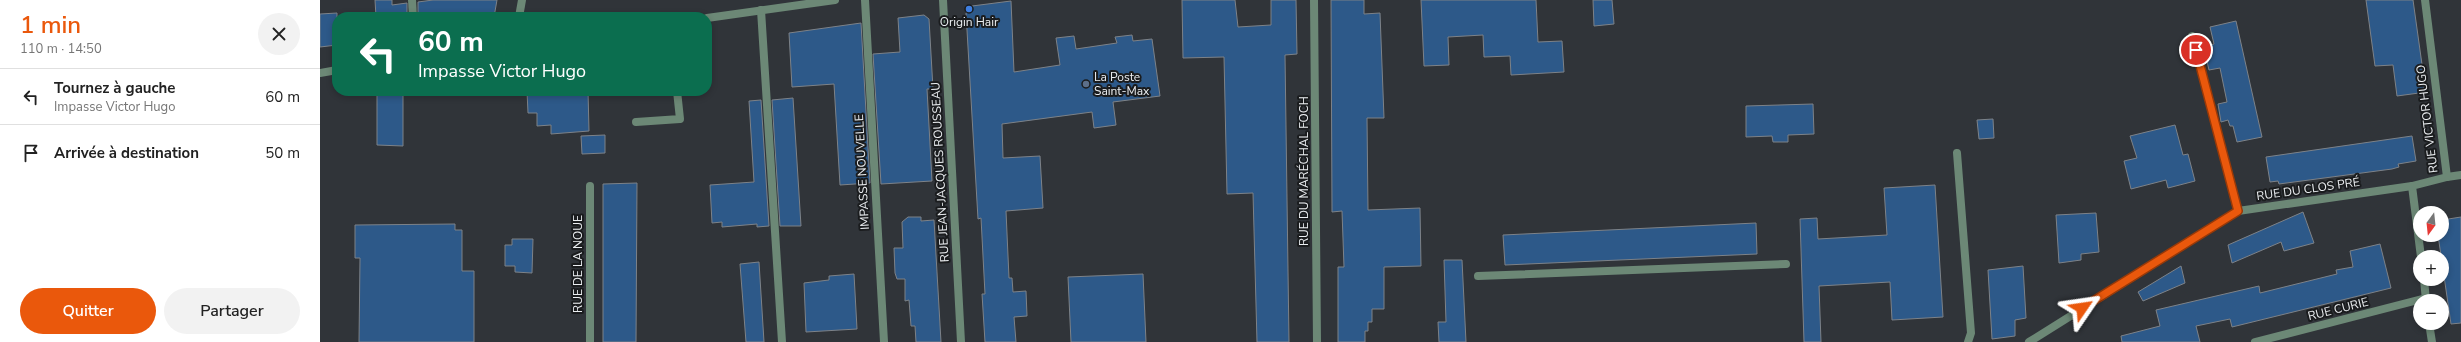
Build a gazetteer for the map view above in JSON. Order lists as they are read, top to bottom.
{
  "streets": {
    "street": [
      "RUE VICTOR HUGO",
      "RUE DU MARÉCHAL FOCH",
      "IMPASSE NOUVELLE",
      "RUE JEAN-JACQUES ROUSSEAU",
      "RUE DU CLOS PRÉ",
      "RUE DE LA NOUE",
      "RUE CURIE"
    ]
  },
  "crossings": [
    ["RUE VICTOR HUGO", "RUE DU CLOS PRÉ"]
  ],
  "places": ["Origin Hair", "La Poste Saint-Max"],
  "north": "bottom",
  "page": {
    "heading": ["1 min", "110 m · 14:50"],
    "turn": ["60 m", "Impasse Victor Hugo"],
    "list": [
      {
        "name": "Tournez à gauche",
        "note": "Impasse Victor Hugo",
        "value": "60 m"
      },
      {
        "name": "Arrivée à destination",
        "value": "50 m"
      }
    ],
    "map_buttons": ["+", "−"],
    "buttons": ["Quitter", "Partager"]
  }
}
